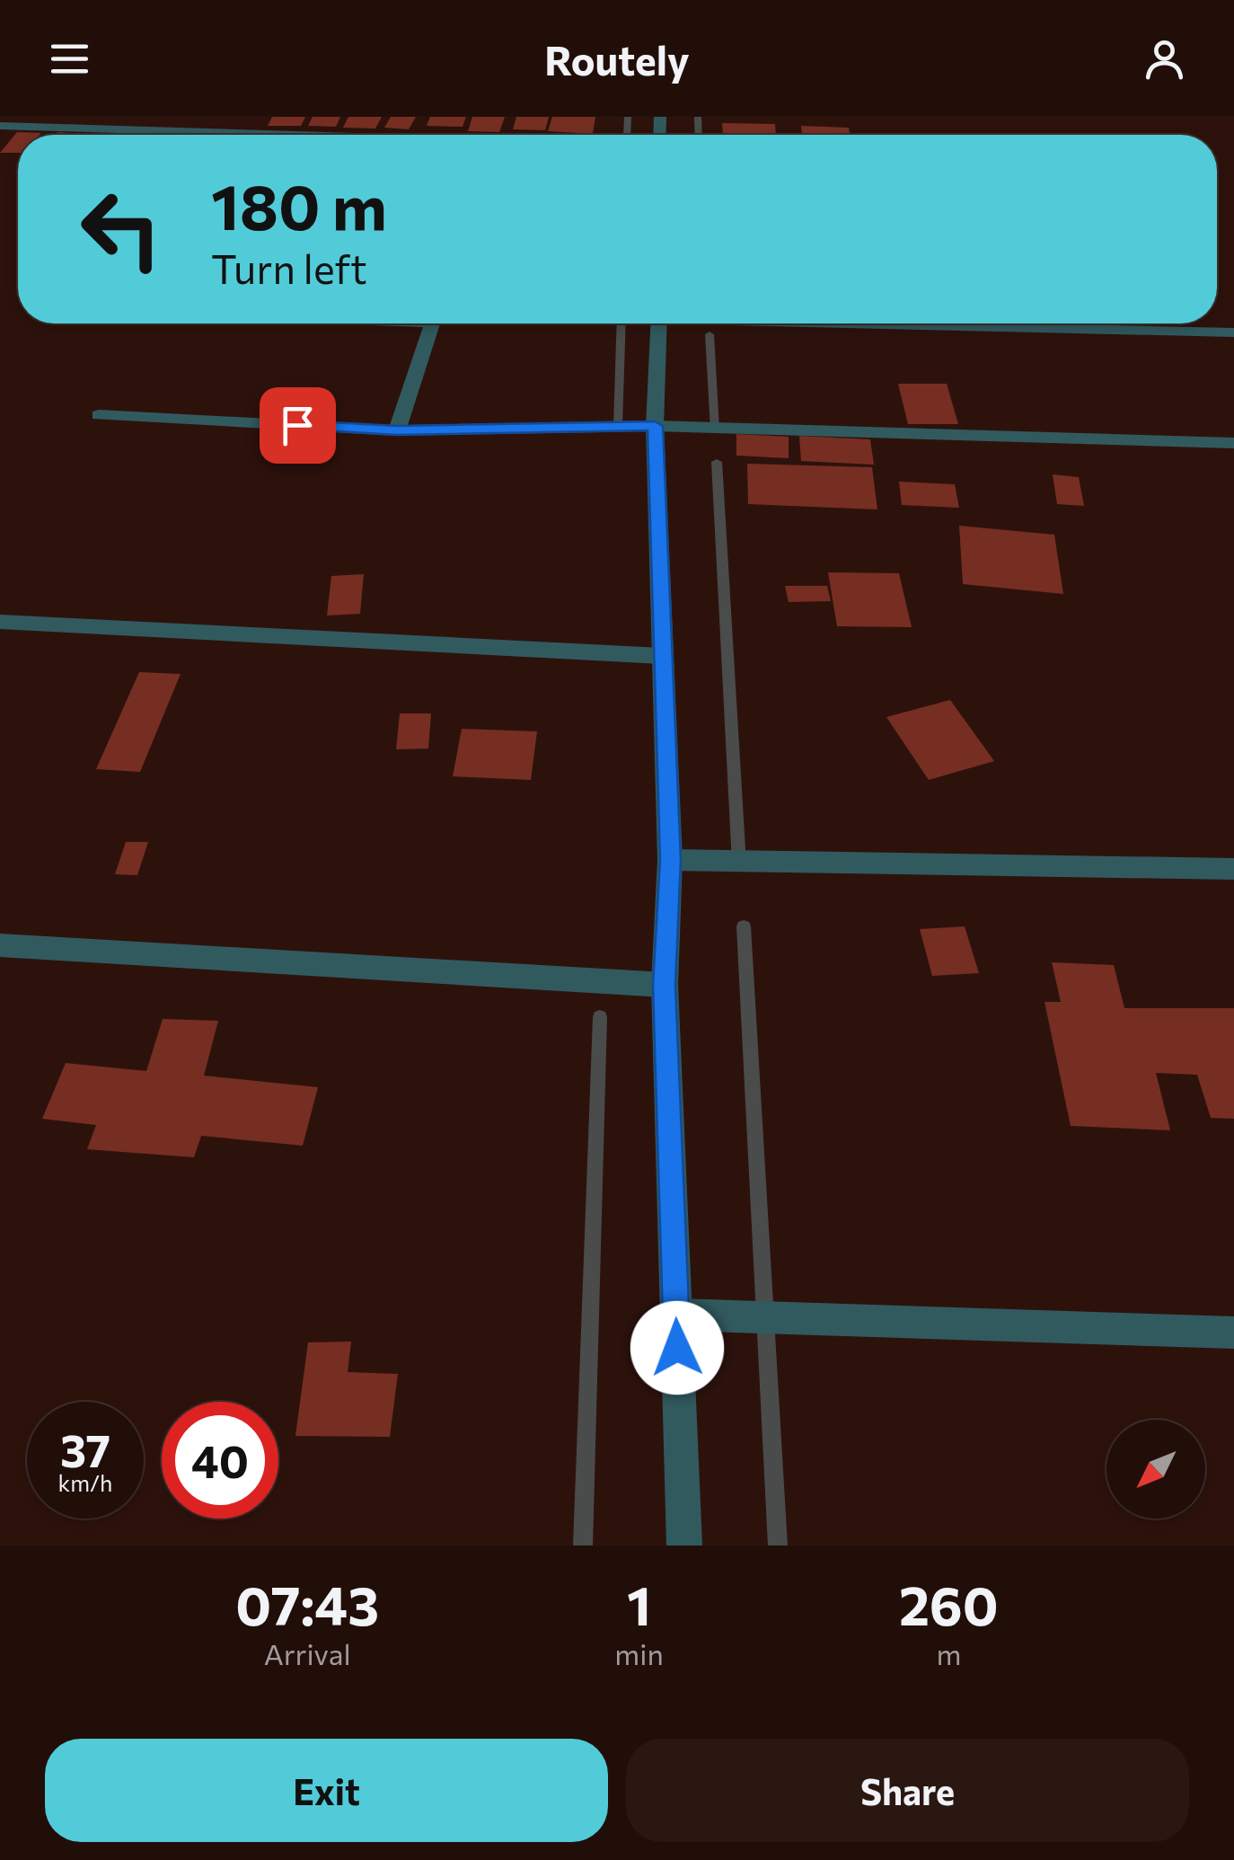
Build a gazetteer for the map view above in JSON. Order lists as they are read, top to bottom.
{
  "north": "bottom left",
  "page": {
    "header": "Routely",
    "turn": ["180 m", "Turn left"],
    "speed": "37 km/h",
    "limit": "40",
    "eta": [
      "07:43",
      "Arrival",
      "1",
      "min",
      "260",
      "m"
    ],
    "buttons": ["Exit", "Share"]
  }
}
